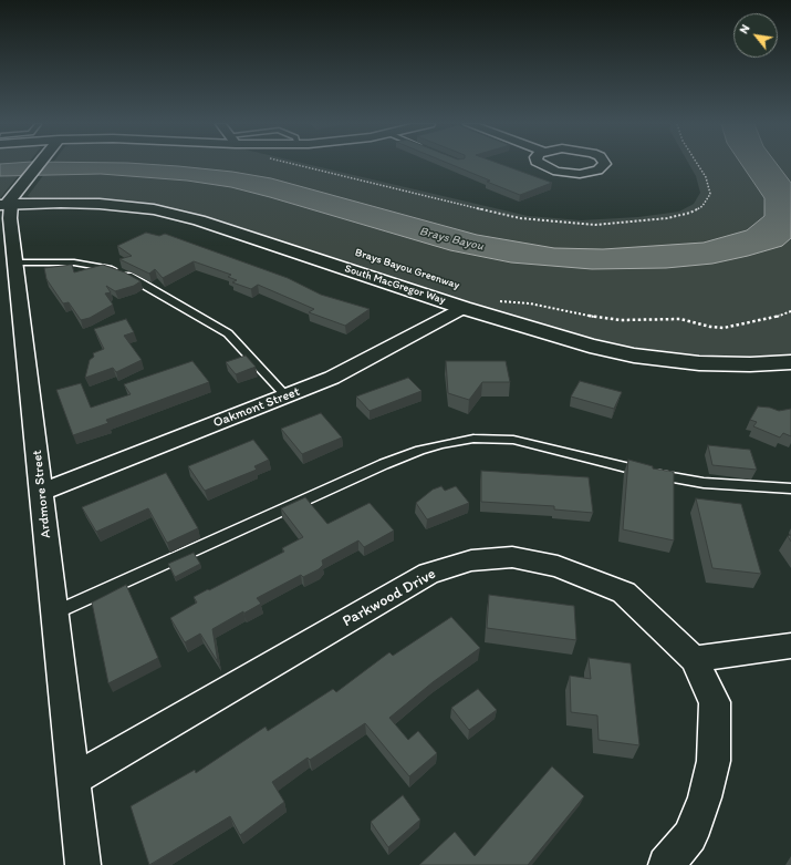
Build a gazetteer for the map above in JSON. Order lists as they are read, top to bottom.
{
  "streets": {
    "main road": ["South MacGregor Way"],
    "street": ["Oakmont Street", "Ardmore Street", "Parkwood Drive"]
  },
  "crossings": [
    ["South MacGregor Way", "Oakmont Street"],
    ["South MacGregor Way", "Ardmore Street"],
    ["Oakmont Street", "Ardmore Street"],
    ["Ardmore Street", "Parkwood Drive"]
  ],
  "water": ["Brays Bayou"],
  "north": "top left"
}
